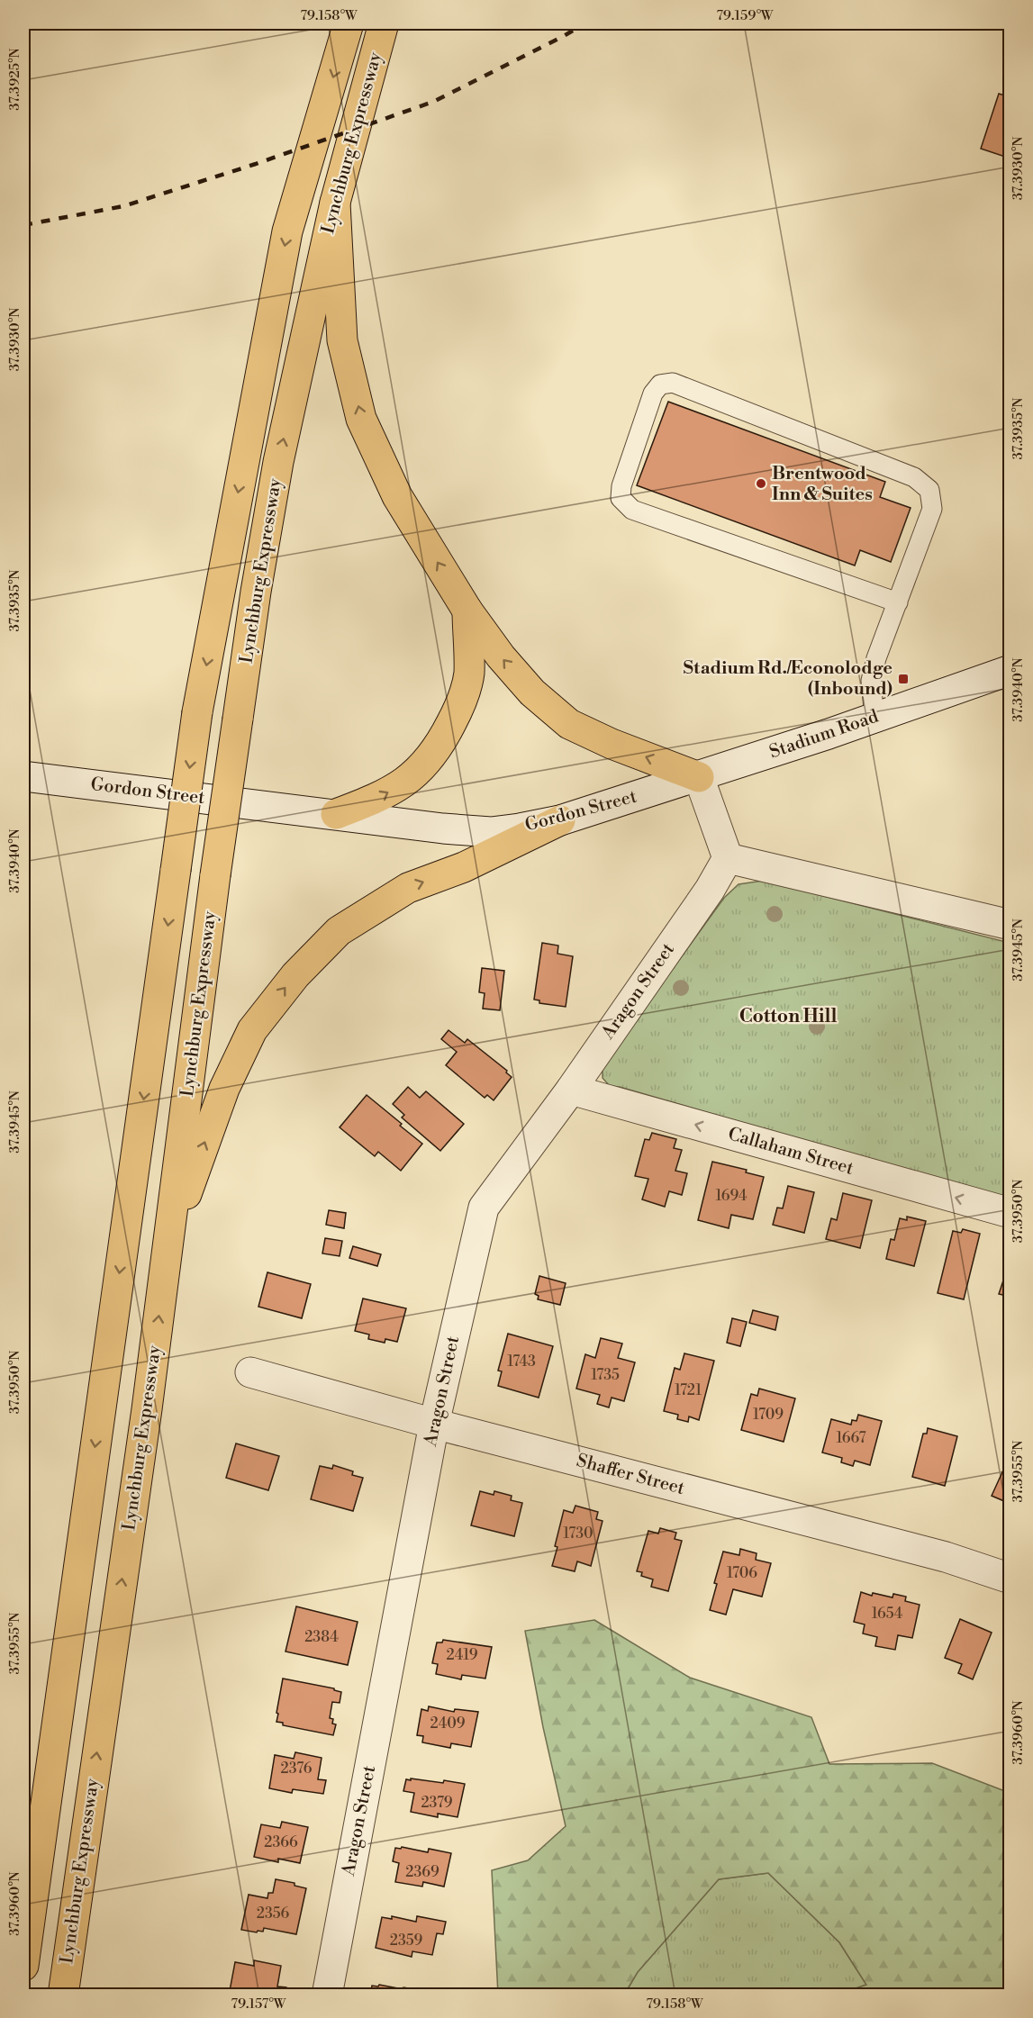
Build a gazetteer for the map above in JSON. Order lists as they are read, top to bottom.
{
  "streets": {
    "highway": ["Lynchburg Expressway"],
    "street": [
      "Stadium Road",
      "Gordon Street",
      "Aragon Street",
      "Callaham Street",
      "Shaffer Street"
    ]
  },
  "crossings": [
    ["Stadium Road", "Gordon Street"],
    ["Aragon Street", "Callaham Street"],
    ["Aragon Street", "Shaffer Street"]
  ],
  "one_way": ["Callaham Street"],
  "districts": ["Cotton Hill"],
  "places": {
    "other": ["Brentwood Inn & Suites"],
    "transit": ["Stadium Rd./Econolodge (Inbound)"]
  },
  "house_numbers": [
    "1694",
    "1743",
    "1735",
    "1721",
    "1709",
    "1667",
    "1730",
    "1706",
    "1654",
    "2384",
    "2419",
    "2409",
    "2376",
    "2379",
    "2366",
    "2369",
    "2356",
    "2359"
  ],
  "coordinates": [
    "79.158°W",
    "79.159°W",
    "37.3925°N",
    "37.3930°N",
    "37.3935°N",
    "37.3940°N",
    "37.3945°N",
    "37.3950°N",
    "37.3955°N",
    "37.3960°N",
    "79.157°W"
  ]
}
